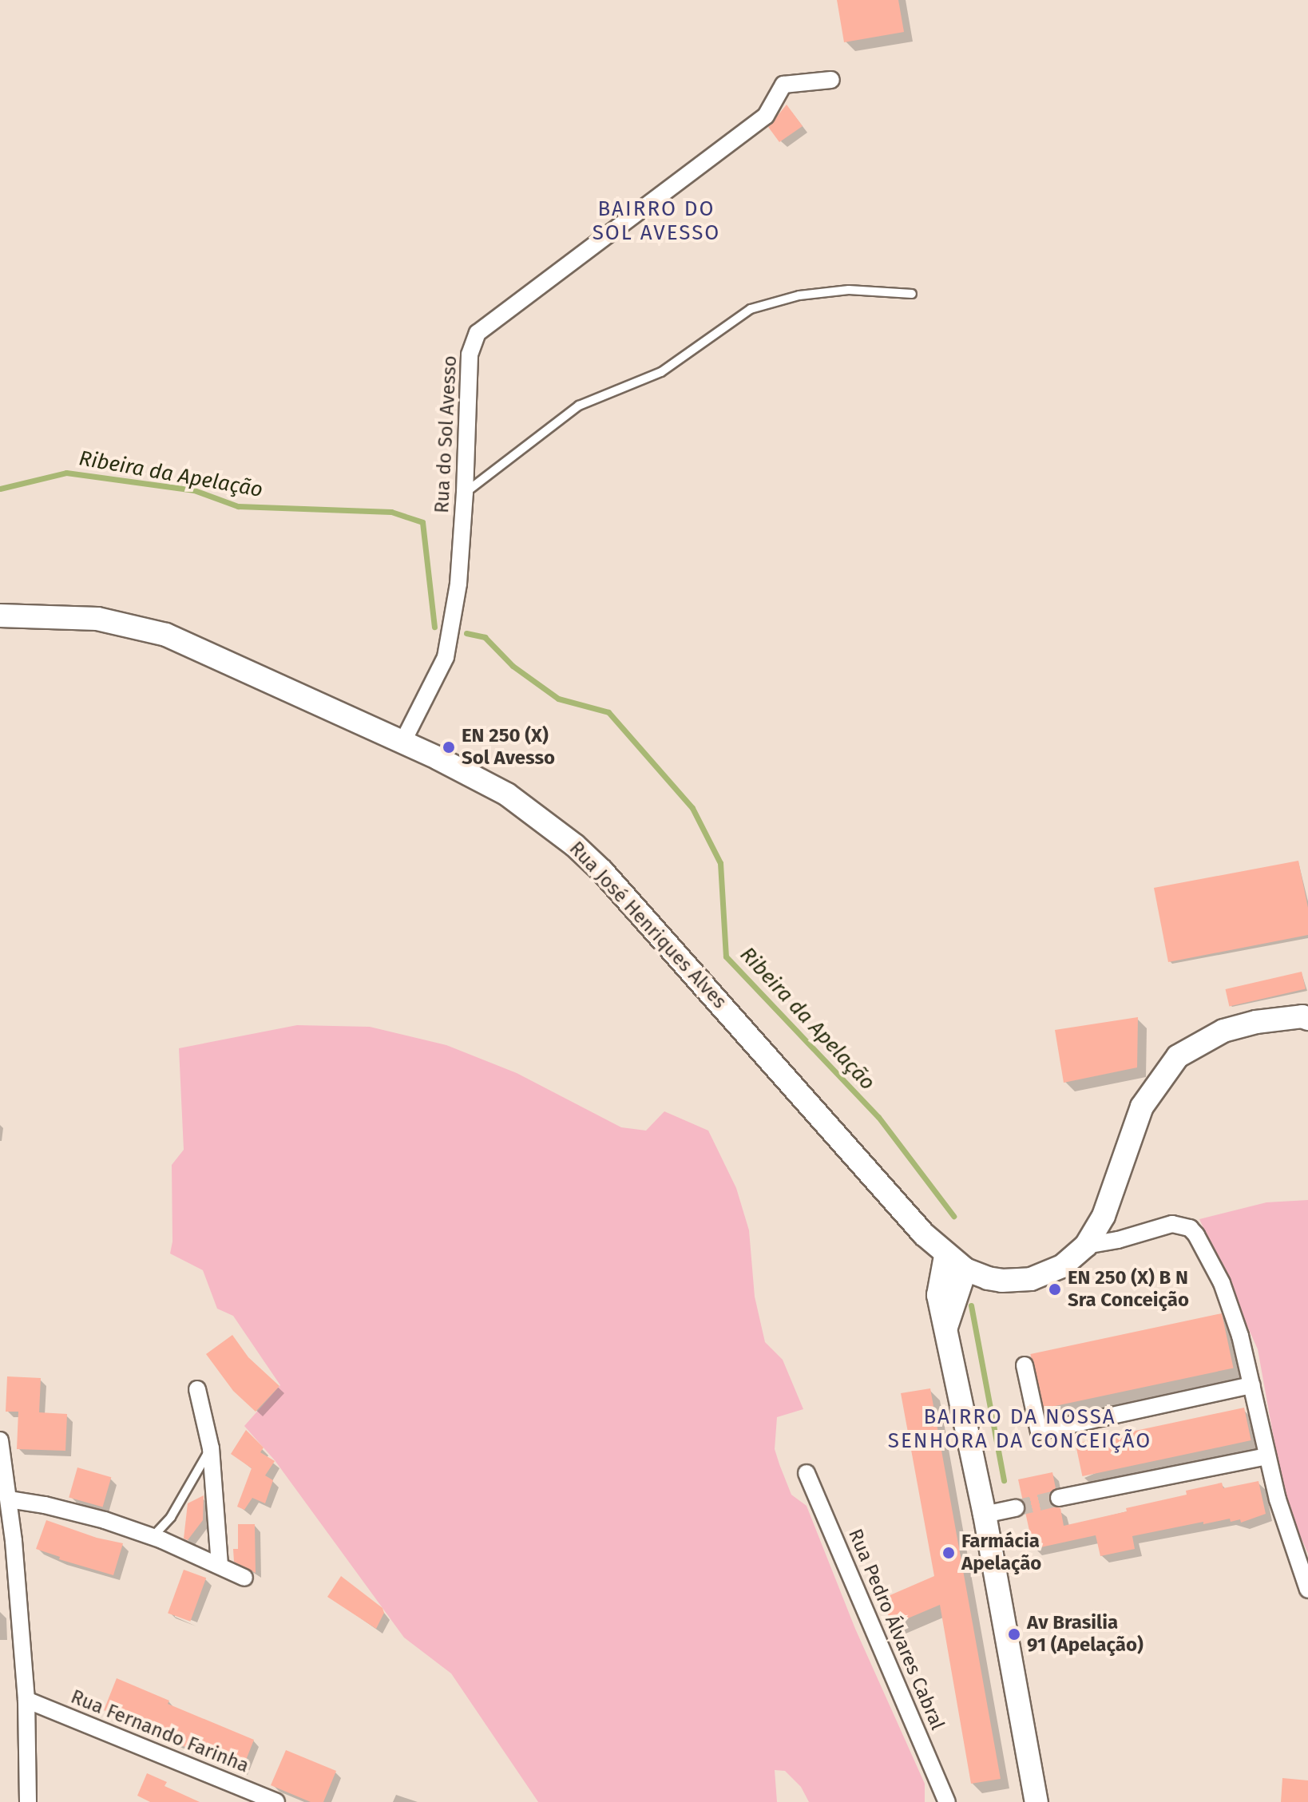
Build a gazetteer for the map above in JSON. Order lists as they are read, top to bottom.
{
  "streets": {
    "main road": ["Rua José Henriques Alves"],
    "street": ["Rua do Sol Avesso", "Rua Pedro Álvares Cabral", "Rua Fernando Farinha"]
  },
  "crossings": [
    ["Rua do Sol Avesso", "Rua José Henriques Alves"]
  ],
  "districts": ["BAIRRO DO SOL AVESSO", "BAIRRO DA NOSSA SENHORA DA CONCEIÇÃO"],
  "water": ["Ribeira da Apelação"],
  "places": [
    "EN 250 (X) Sol Avesso",
    "EN 250 (X) B N Sra Conceição",
    "Farmácia Apelação",
    "Av Brasilia 91 (Apelação)"
  ]
}
